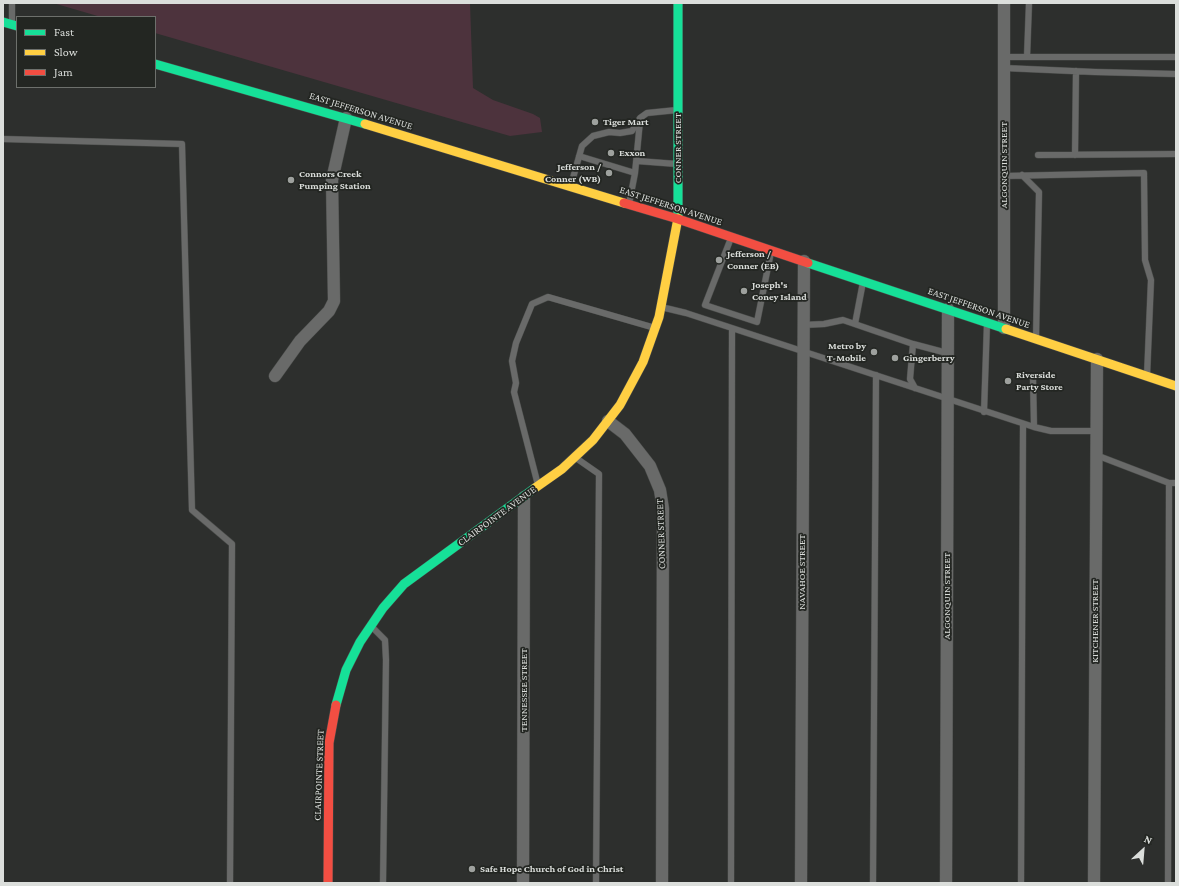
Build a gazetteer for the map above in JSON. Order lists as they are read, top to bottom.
{
  "streets": {
    "main road": [
      "EAST JEFFERSON AVENUE",
      "CONNER STREET",
      "CLAIRPOINTE AVENUE",
      "CLAIRPOINTE STREET"
    ],
    "street": [
      "ALGONQUIN STREET",
      "NAVAHOE STREET",
      "KITCHENER STREET",
      "TENNESSEE STREET"
    ]
  },
  "crossings": [
    ["EAST JEFFERSON AVENUE", "CONNER STREET"],
    ["EAST JEFFERSON AVENUE", "ALGONQUIN STREET"],
    ["EAST JEFFERSON AVENUE", "NAVAHOE STREET"],
    ["EAST JEFFERSON AVENUE", "KITCHENER STREET"],
    ["CONNER STREET", "CLAIRPOINTE AVENUE"],
    ["CLAIRPOINTE AVENUE", "TENNESSEE STREET"],
    ["CLAIRPOINTE AVENUE", "CLAIRPOINTE STREET"]
  ],
  "places": [
    "Tiger Mart",
    "Exxon",
    "Jefferson / Conner (WB)",
    "Connors Creek Pumping Station",
    "Jefferson / Conner (EB)",
    "Joseph's Coney Island",
    "Metro by T-Mobile",
    "Gingerberry",
    "Riverside Party Store",
    "Safe Hope Church of God in Christ"
  ],
  "legend": ["Fast", "Slow", "Jam"],
  "north": "top right"
}
